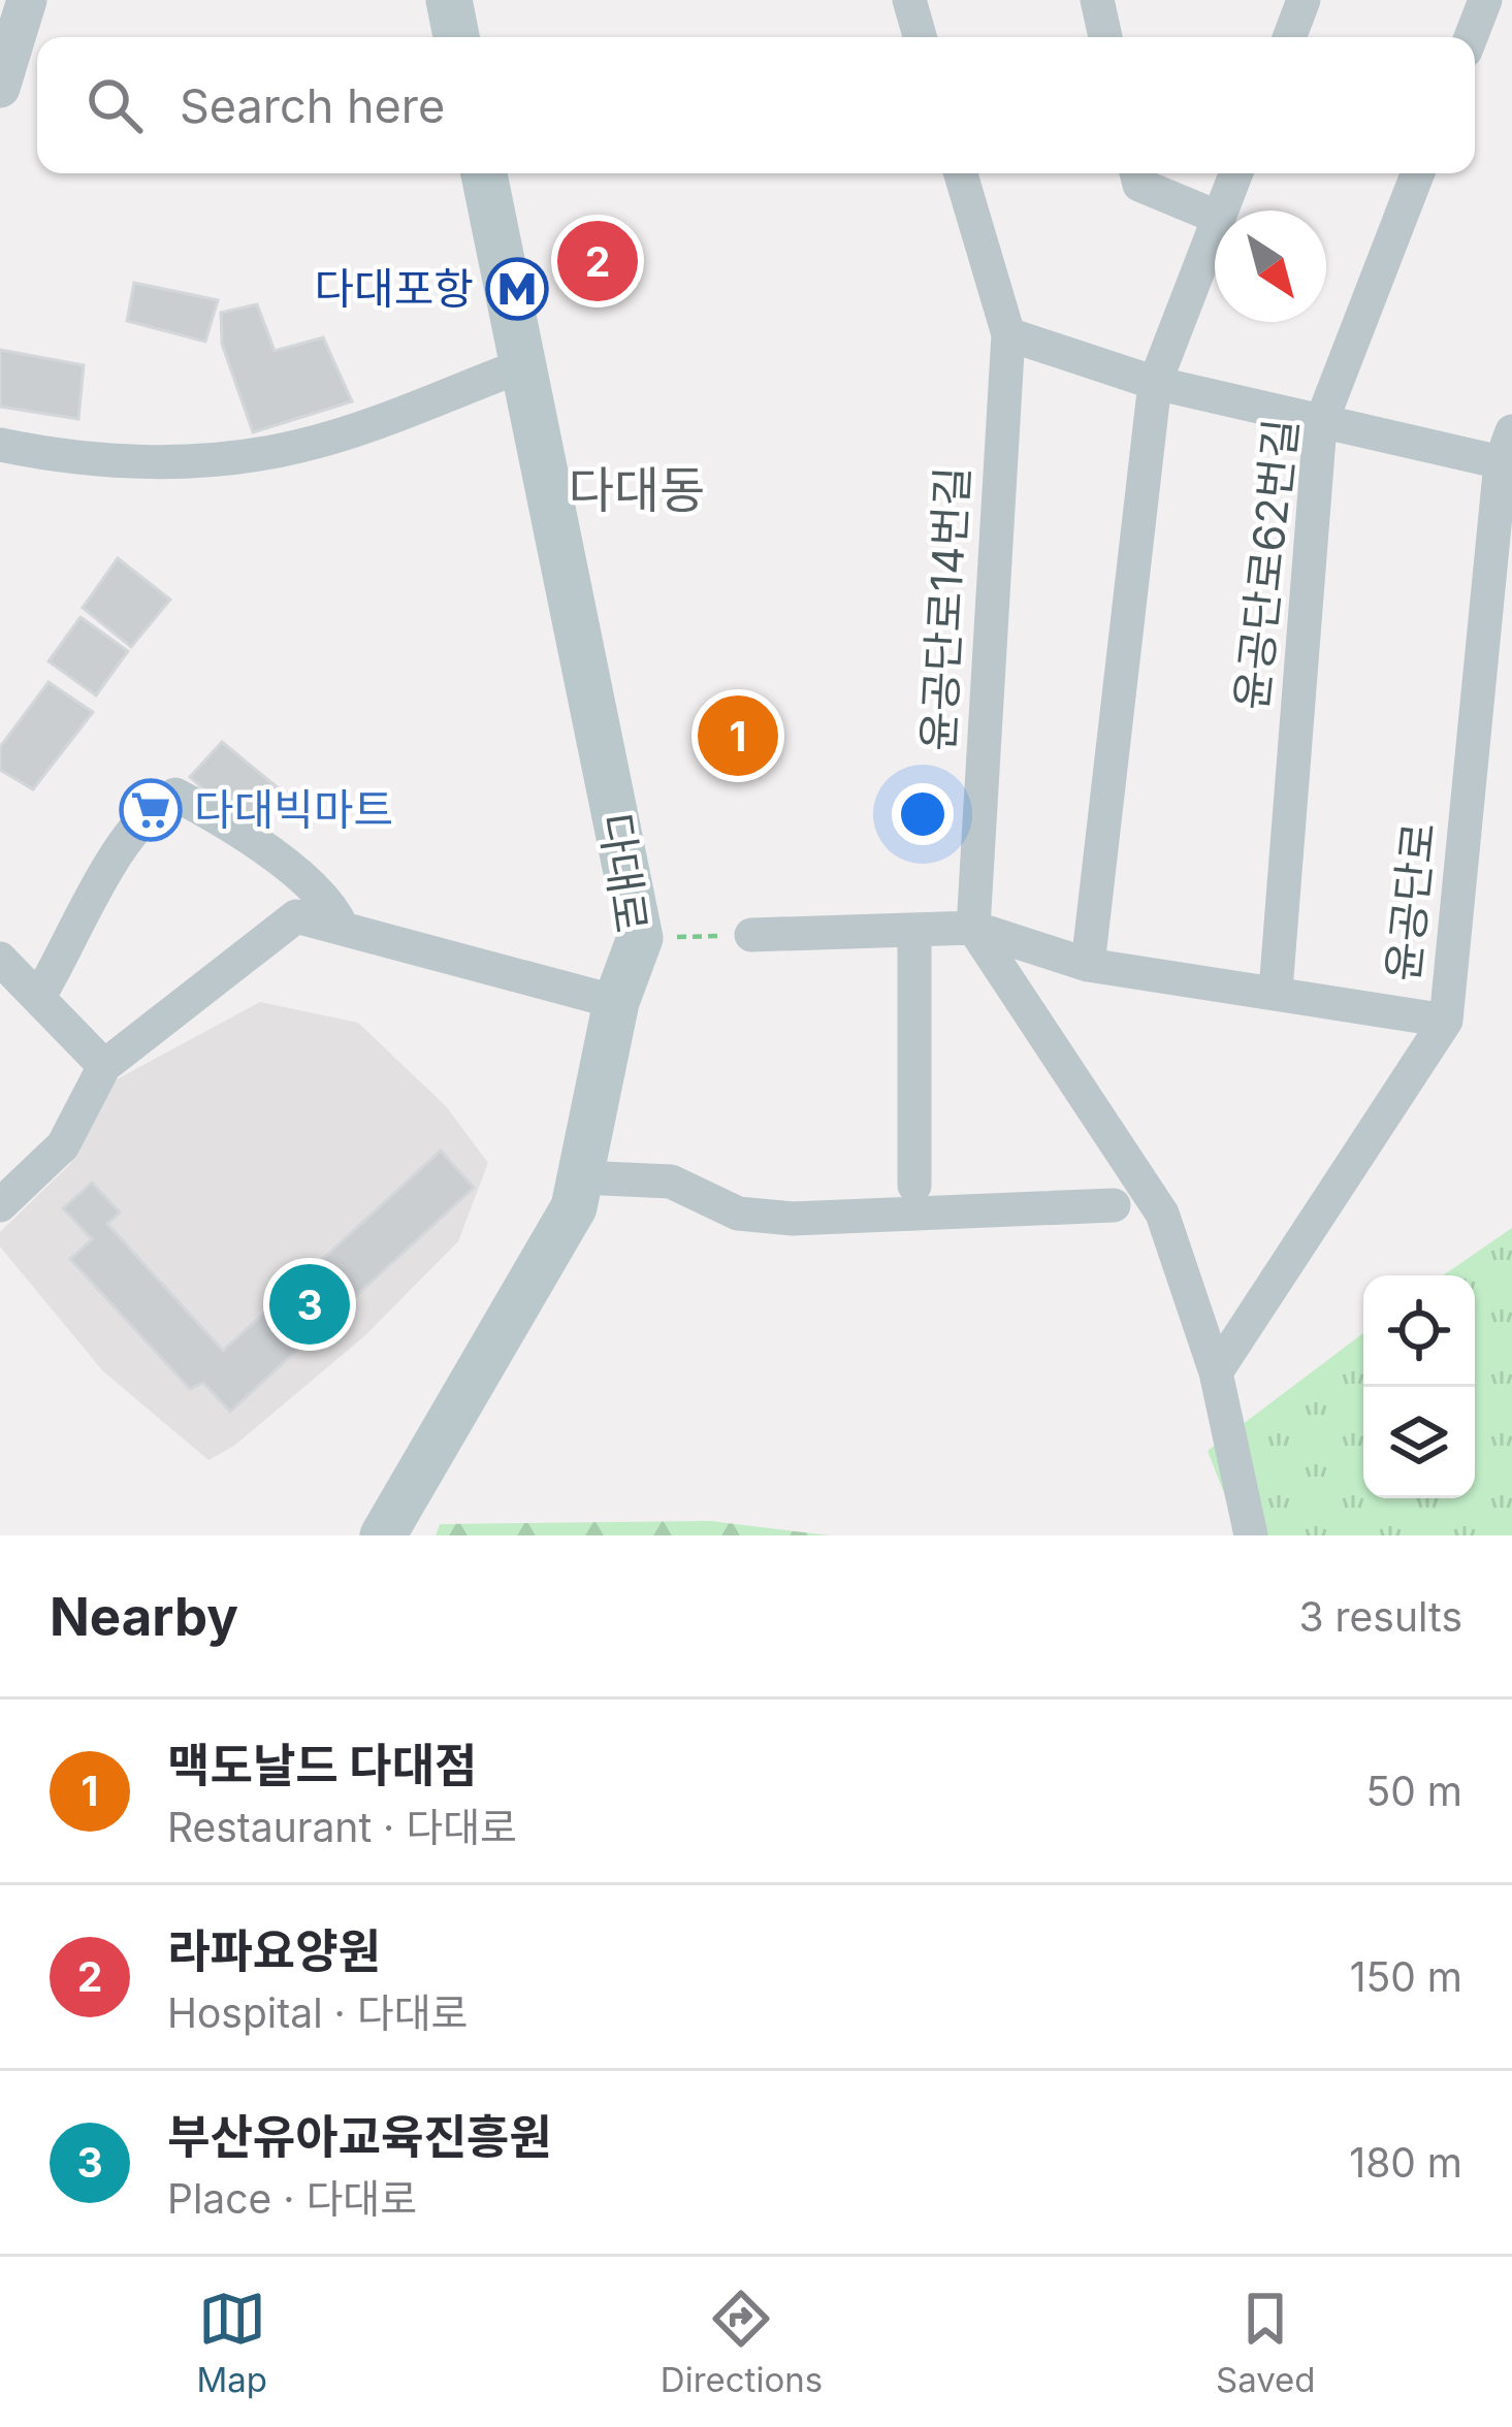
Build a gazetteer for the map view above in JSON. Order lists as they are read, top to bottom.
{
  "streets": {
    "main road": ["다대로"],
    "street": ["윤공단로62번길", "윤공단로14번길", "윤공단로"]
  },
  "districts": ["다대동"],
  "places": {
    "metro station": ["다대포항"],
    "supermarket": ["다대빅마트"]
  },
  "north": "bottom right",
  "page": {
    "search": "Search here",
    "pins": ["2", "1", "3"],
    "heading": ["Nearby", "3 results"],
    "list": [
      {
        "mark": "1",
        "name": "맥도날드 다대점",
        "note": "Restaurant · 다대로",
        "value": "50 m"
      },
      {
        "mark": "2",
        "name": "라파요양원",
        "note": "Hospital · 다대로",
        "value": "150 m"
      },
      {
        "mark": "3",
        "name": "부산유아교육진흥원",
        "note": "Place · 다대로",
        "value": "180 m"
      }
    ],
    "nav": ["Map", "Directions", "Saved"]
  }
}
